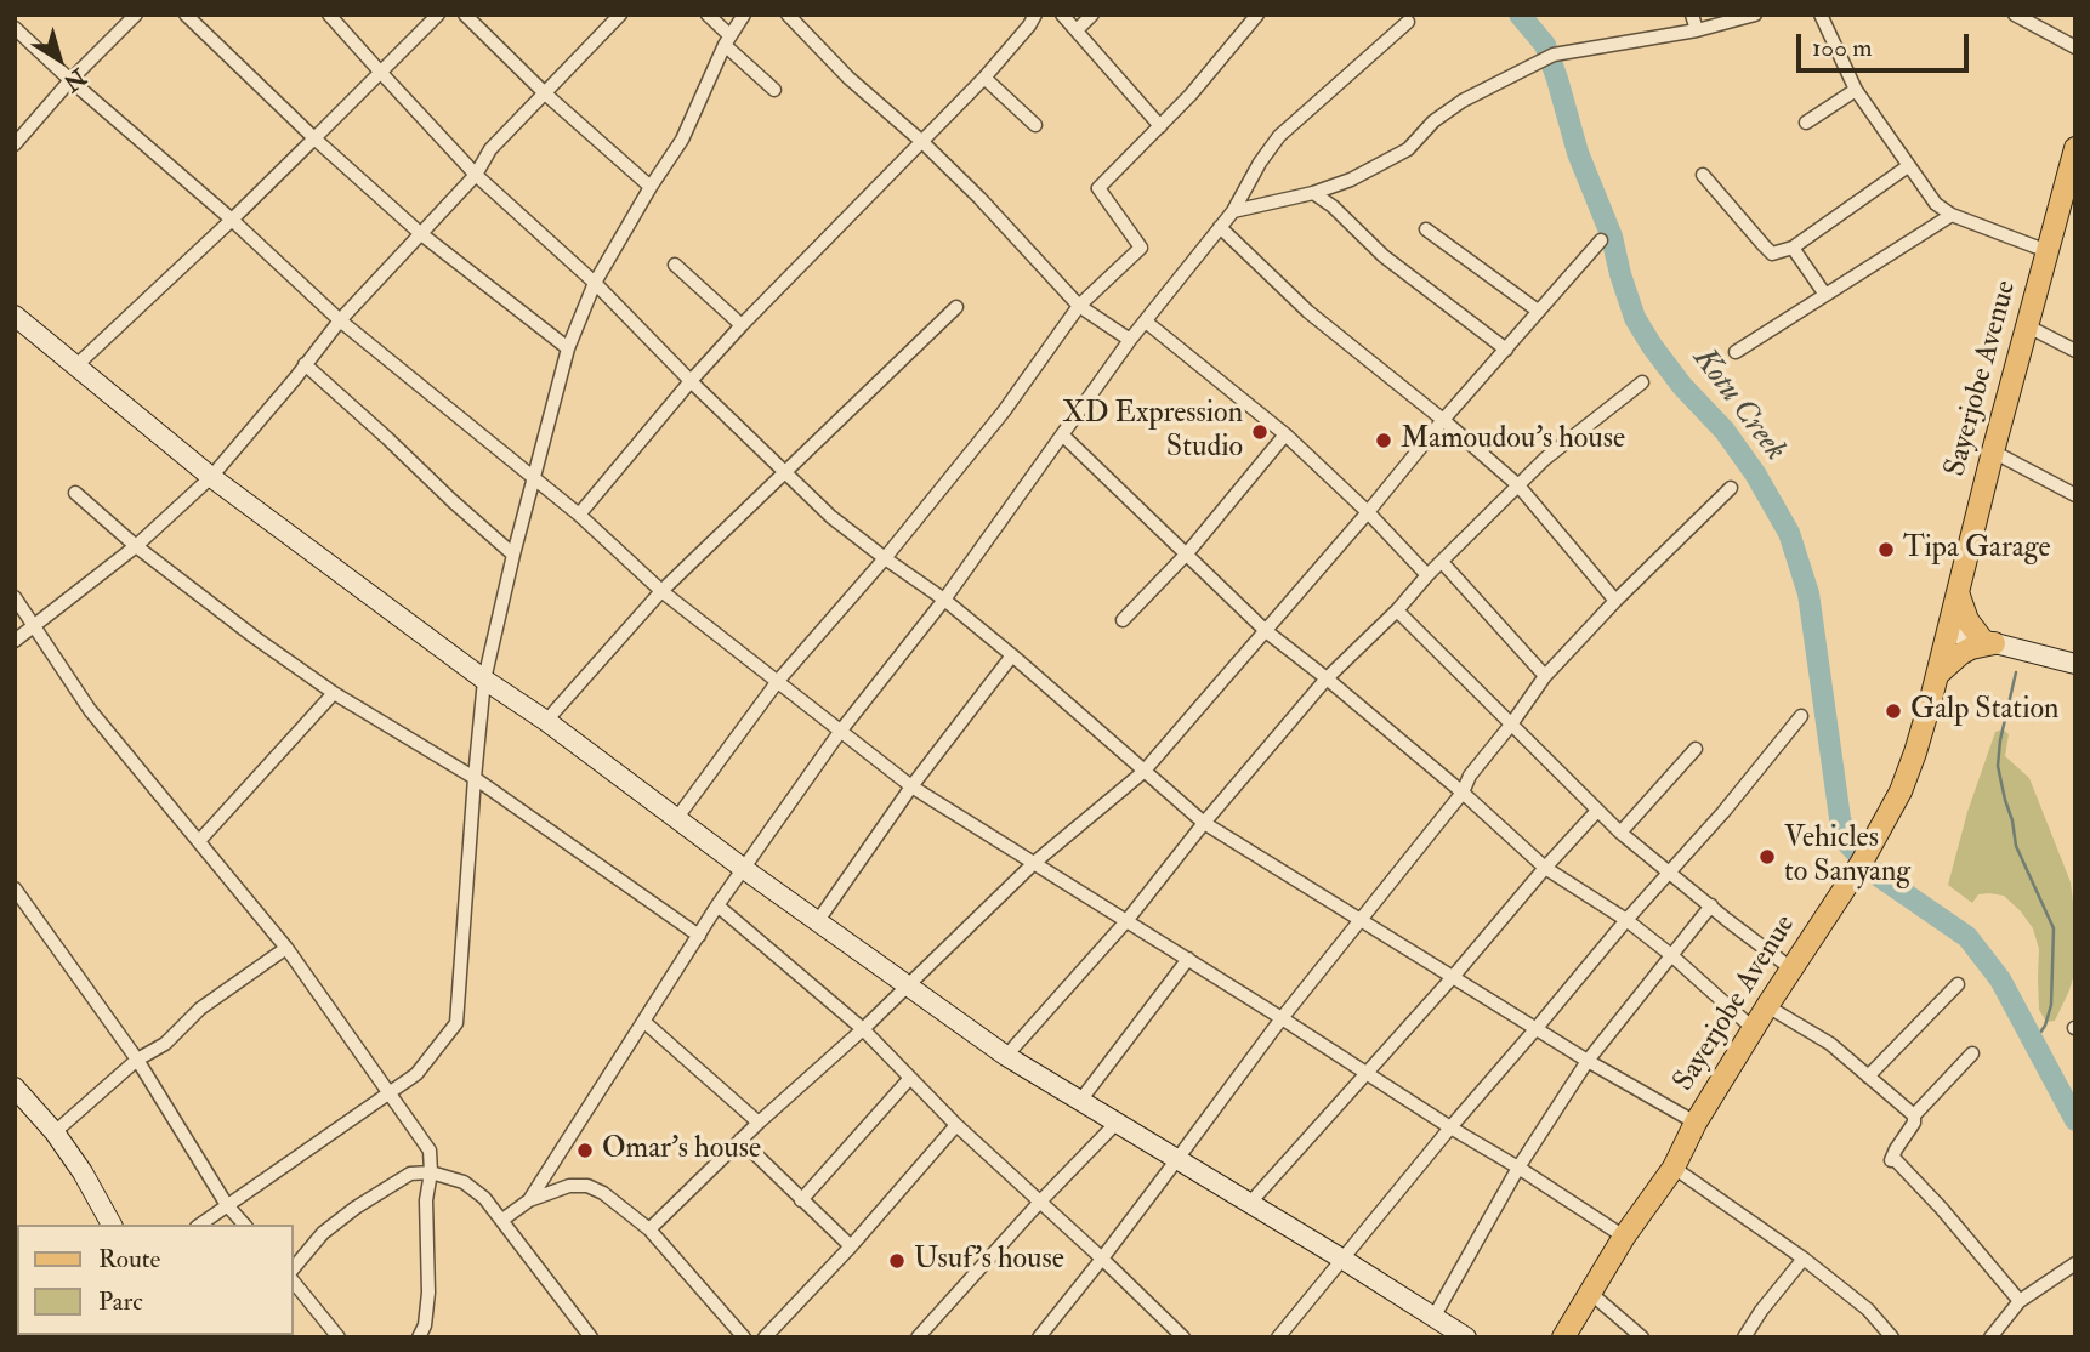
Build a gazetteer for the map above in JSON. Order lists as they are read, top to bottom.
{
  "streets": {
    "main road": ["Sayerjobe Avenue"]
  },
  "water": ["Kotu Creek"],
  "places": [
    "XD Expression Studio",
    "Mamoudou's house",
    "Tipa Garage",
    "Galp Station",
    "Vehicles to Sanyang",
    "Omar's house",
    "Usuf's house"
  ],
  "legend": ["Route", "Parc"],
  "scale_bar": "100 m",
  "north": "bottom right"
}
